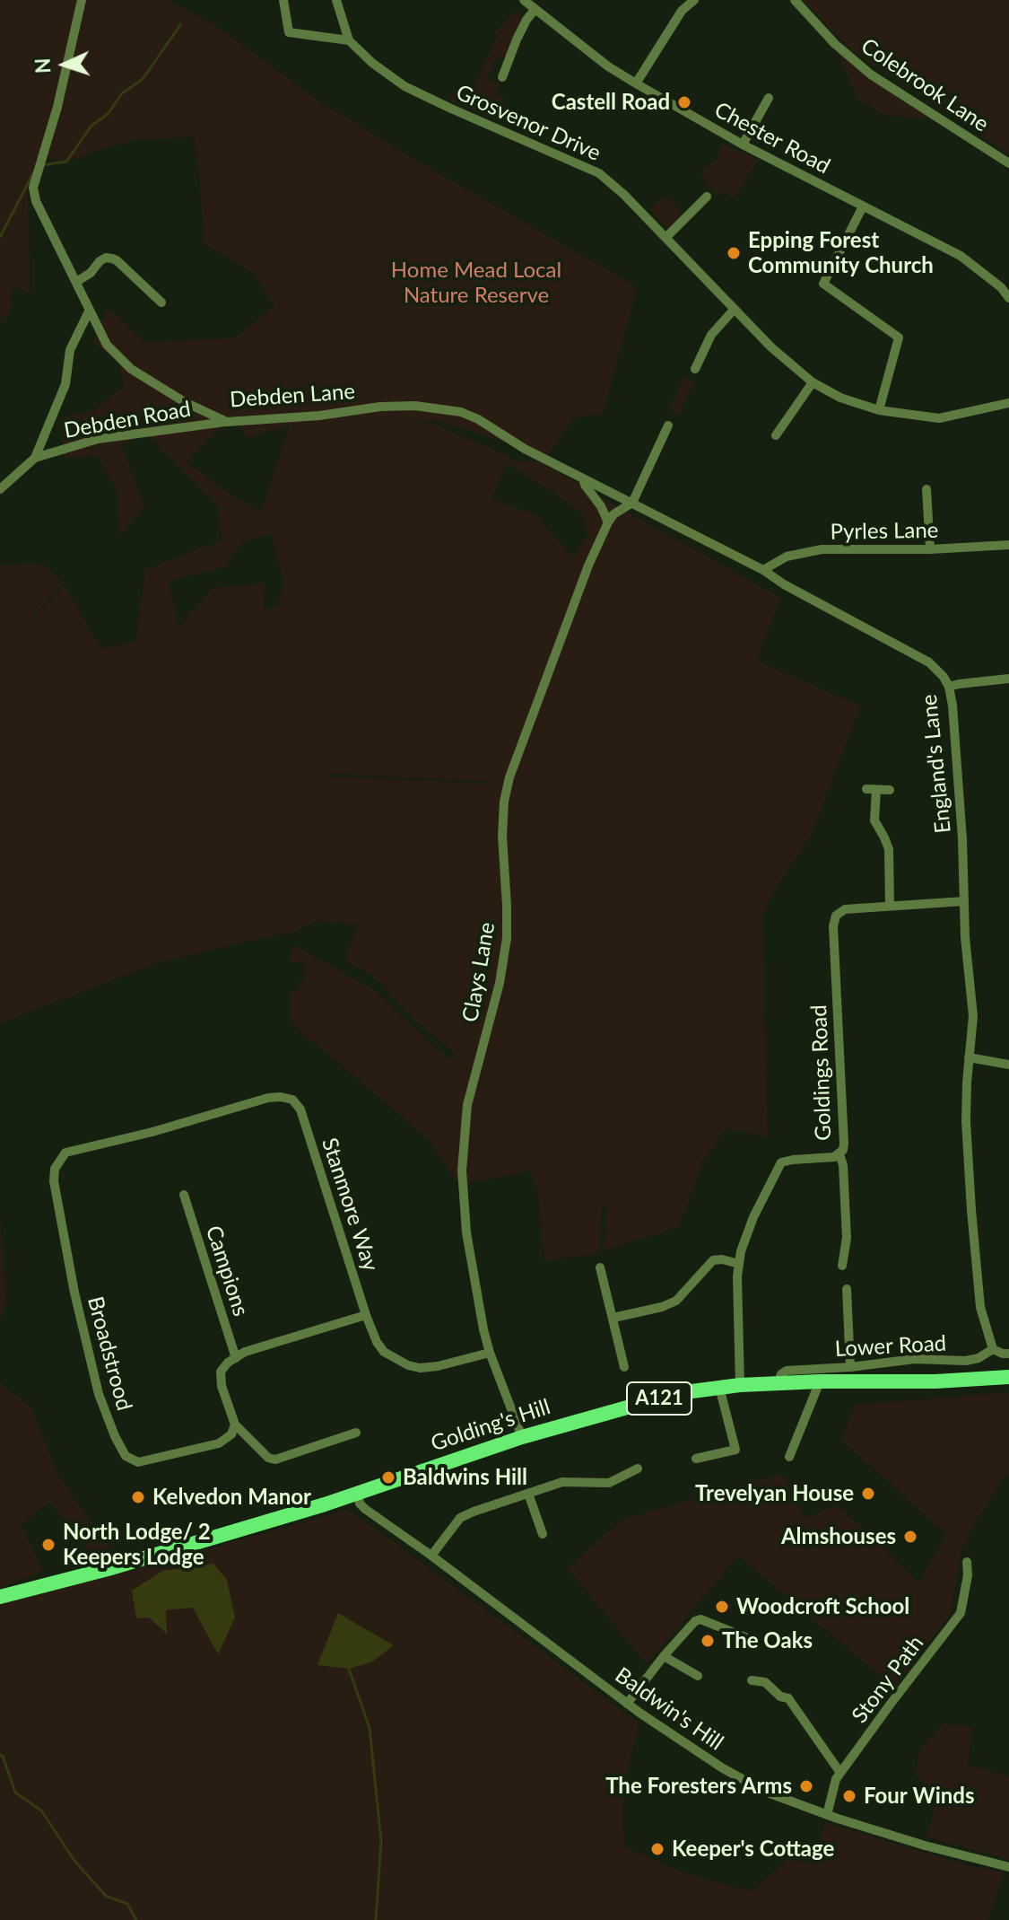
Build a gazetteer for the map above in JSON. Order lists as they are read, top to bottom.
{
  "streets": {
    "main road": ["A121", "Golding's Hill"],
    "street": [
      "Colebrook Lane",
      "Grosvenor Drive",
      "Chester Road",
      "Debden Lane",
      "Debden Road",
      "Pyrles Lane",
      "England's Lane",
      "Clays Lane",
      "Goldings Road",
      "Stanmore Way",
      "Campions",
      "Lower Road",
      "Broadstrood",
      "Stony Path",
      "Baldwin's Hill"
    ]
  },
  "crossings": [
    ["Debden Lane", "Debden Road"],
    ["Debden Lane", "England's Lane"],
    ["Debden Lane", "Clays Lane"],
    ["Pyrles Lane", "England's Lane"],
    ["England's Lane", "Clays Lane"],
    ["England's Lane", "Goldings Road"],
    ["England's Lane", "Lower Road"],
    ["Clays Lane", "Stanmore Way"],
    ["Clays Lane", "Golding's Hill"],
    ["Goldings Road", "Golding's Hill"],
    ["Stanmore Way", "Broadstrood"],
    ["Lower Road", "Golding's Hill"],
    ["Golding's Hill", "Baldwin's Hill"],
    ["Stony Path", "Baldwin's Hill"]
  ],
  "parks": ["Home Mead Local Nature Reserve"],
  "places": [
    "Castell Road",
    "Epping Forest Community Church",
    "Baldwins Hill",
    "Trevelyan House",
    "Kelvedon Manor",
    "Almshouses",
    "North Lodge/ 2 Keepers Lodge",
    "Woodcroft School",
    "The Oaks",
    "The Foresters Arms",
    "Four Winds",
    "Keeper's Cottage"
  ],
  "north": "left"
}
